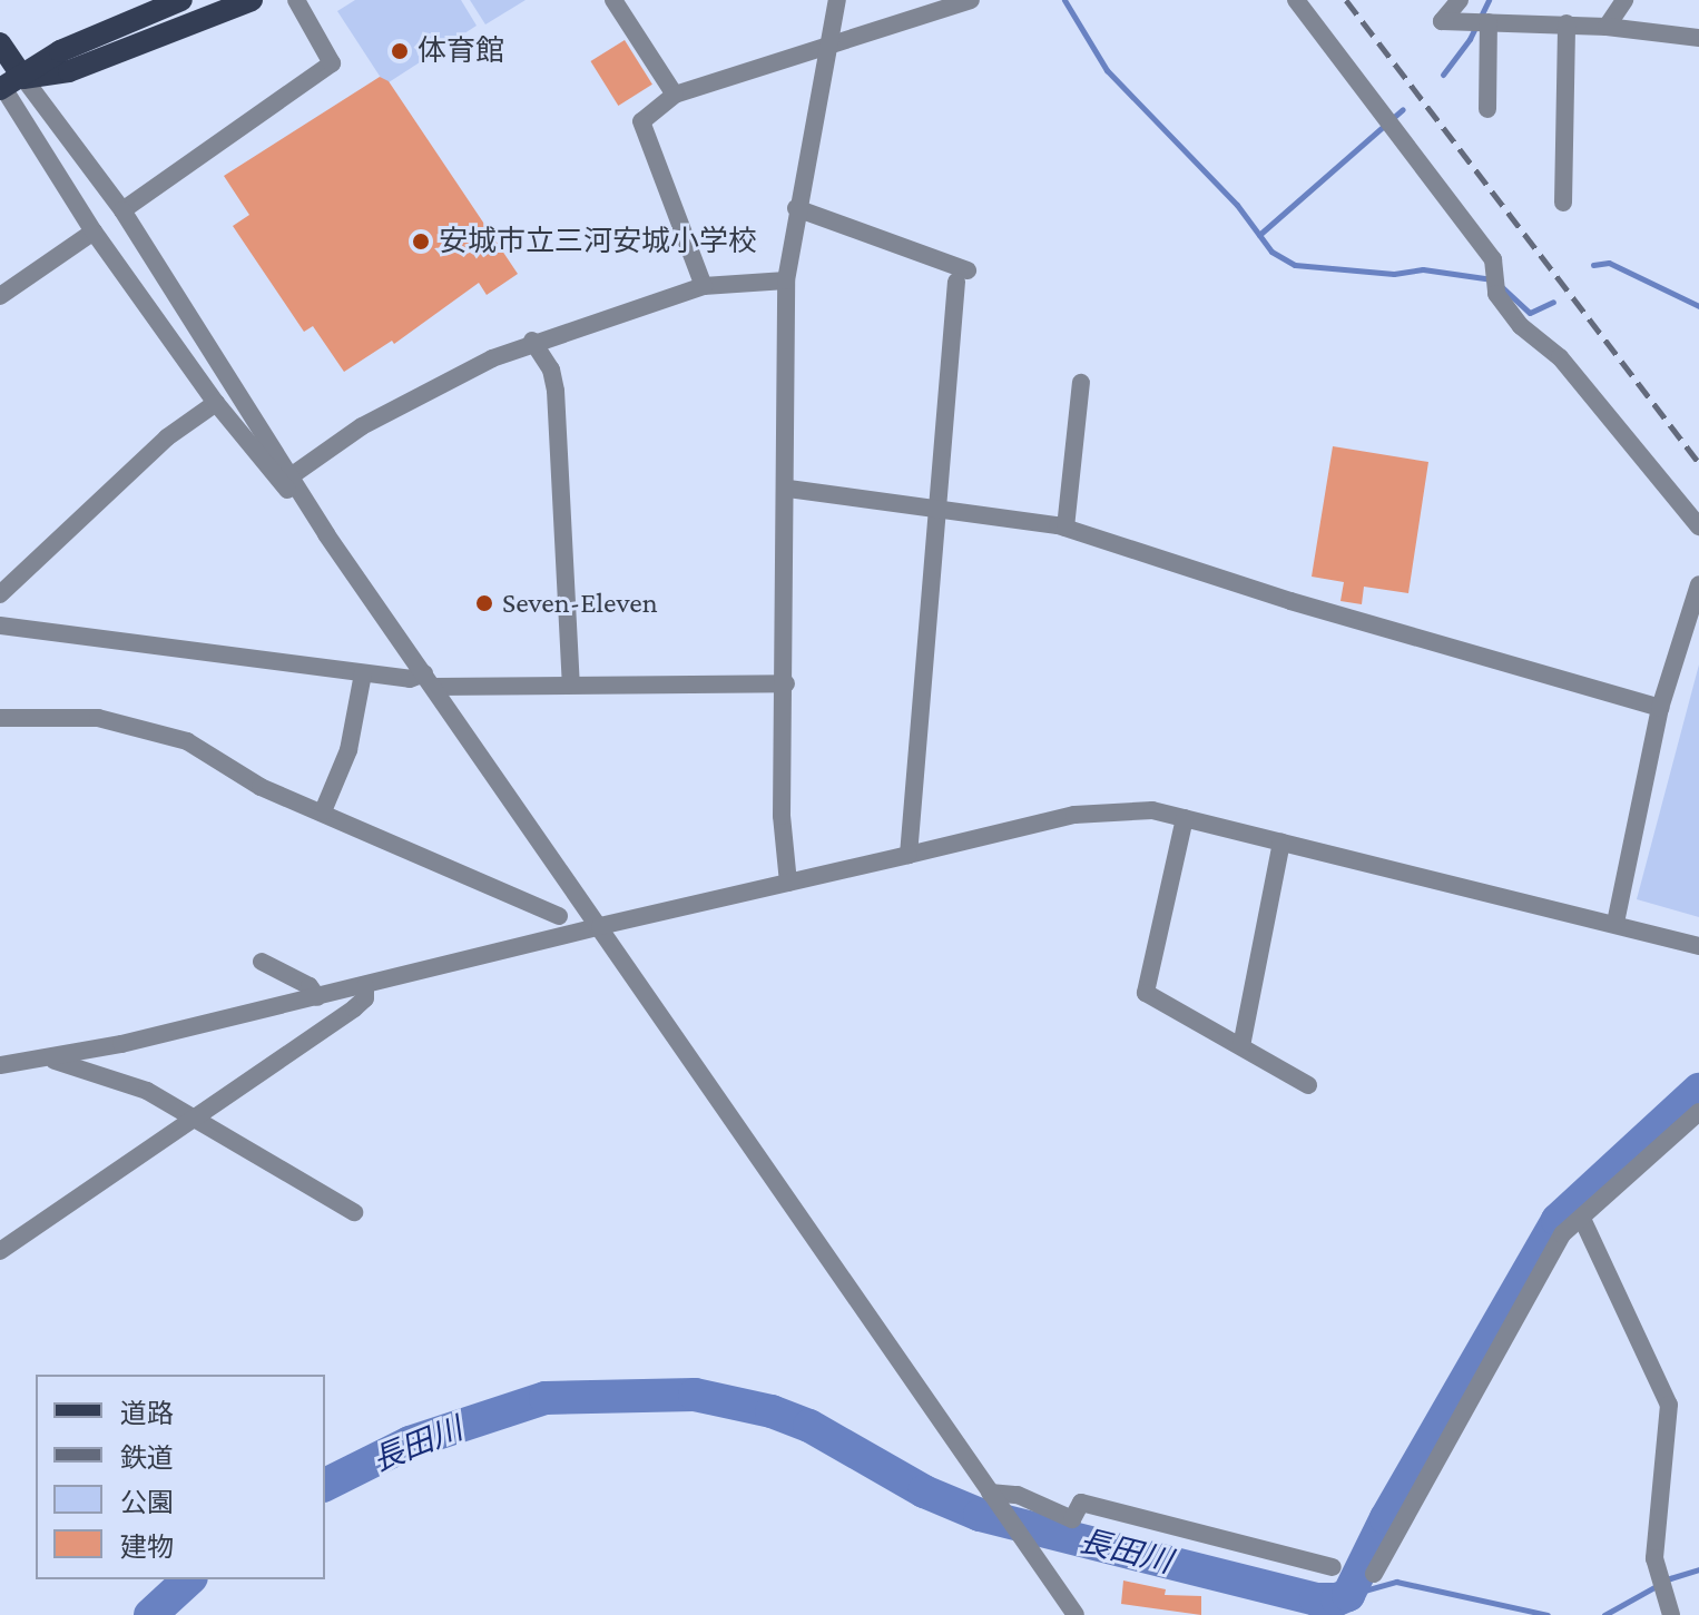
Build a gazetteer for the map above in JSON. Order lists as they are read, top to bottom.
{
  "water": ["長田川"],
  "places": ["体育館", "安城市立三河安城小学校", "Seven-Eleven"],
  "legend": [
    "道路",
    "鉄道",
    "公園",
    "建物"
  ]
}
